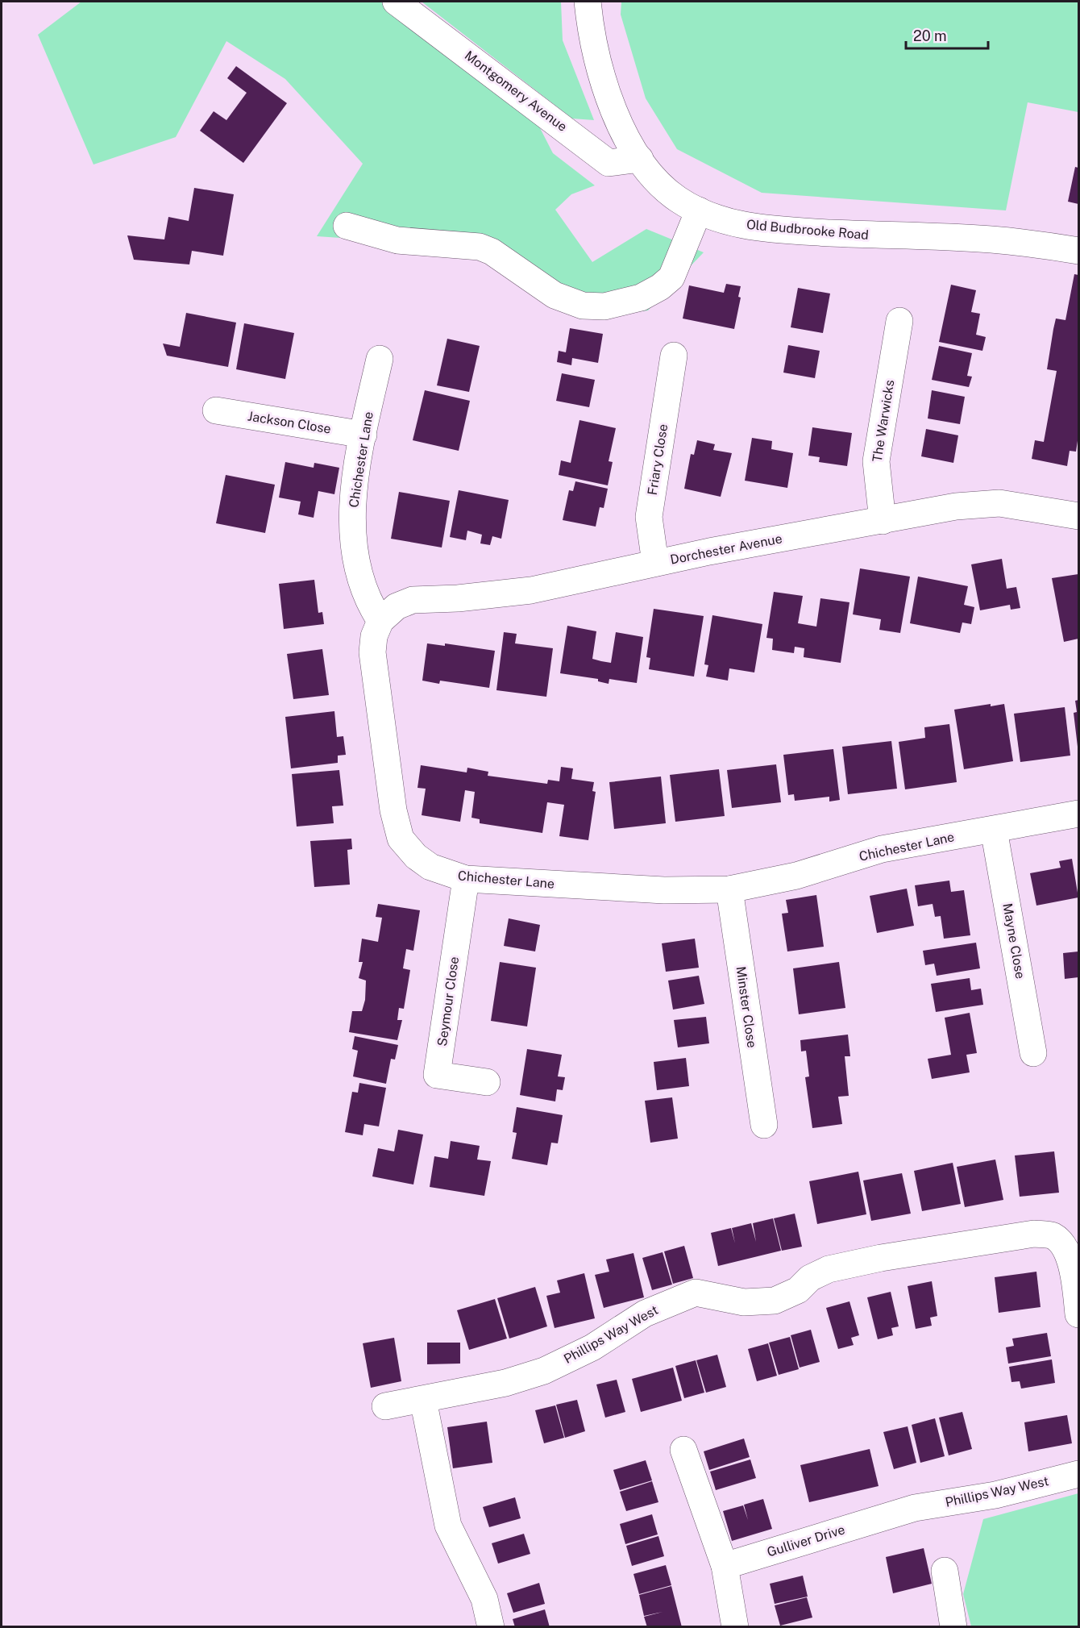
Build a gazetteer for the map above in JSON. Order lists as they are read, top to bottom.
{
  "streets": {
    "street": [
      "Montgomery Avenue",
      "Old Budbrooke Road",
      "The Warwicks",
      "Jackson Close",
      "Chichester Lane",
      "Friary Close",
      "Dorchester Avenue",
      "Mayne Close",
      "Seymour Close",
      "Minster Close",
      "Phillips Way West",
      "Gulliver Drive"
    ]
  },
  "crossings": [
    ["Montgomery Avenue", "Old Budbrooke Road"],
    ["The Warwicks", "Dorchester Avenue"],
    ["Jackson Close", "Chichester Lane"],
    ["Chichester Lane", "Dorchester Avenue"],
    ["Chichester Lane", "Mayne Close"],
    ["Chichester Lane", "Seymour Close"],
    ["Chichester Lane", "Minster Close"],
    ["Friary Close", "Dorchester Avenue"],
    ["Phillips Way West", "Gulliver Drive"]
  ],
  "scale_bar": "20 m"
}
